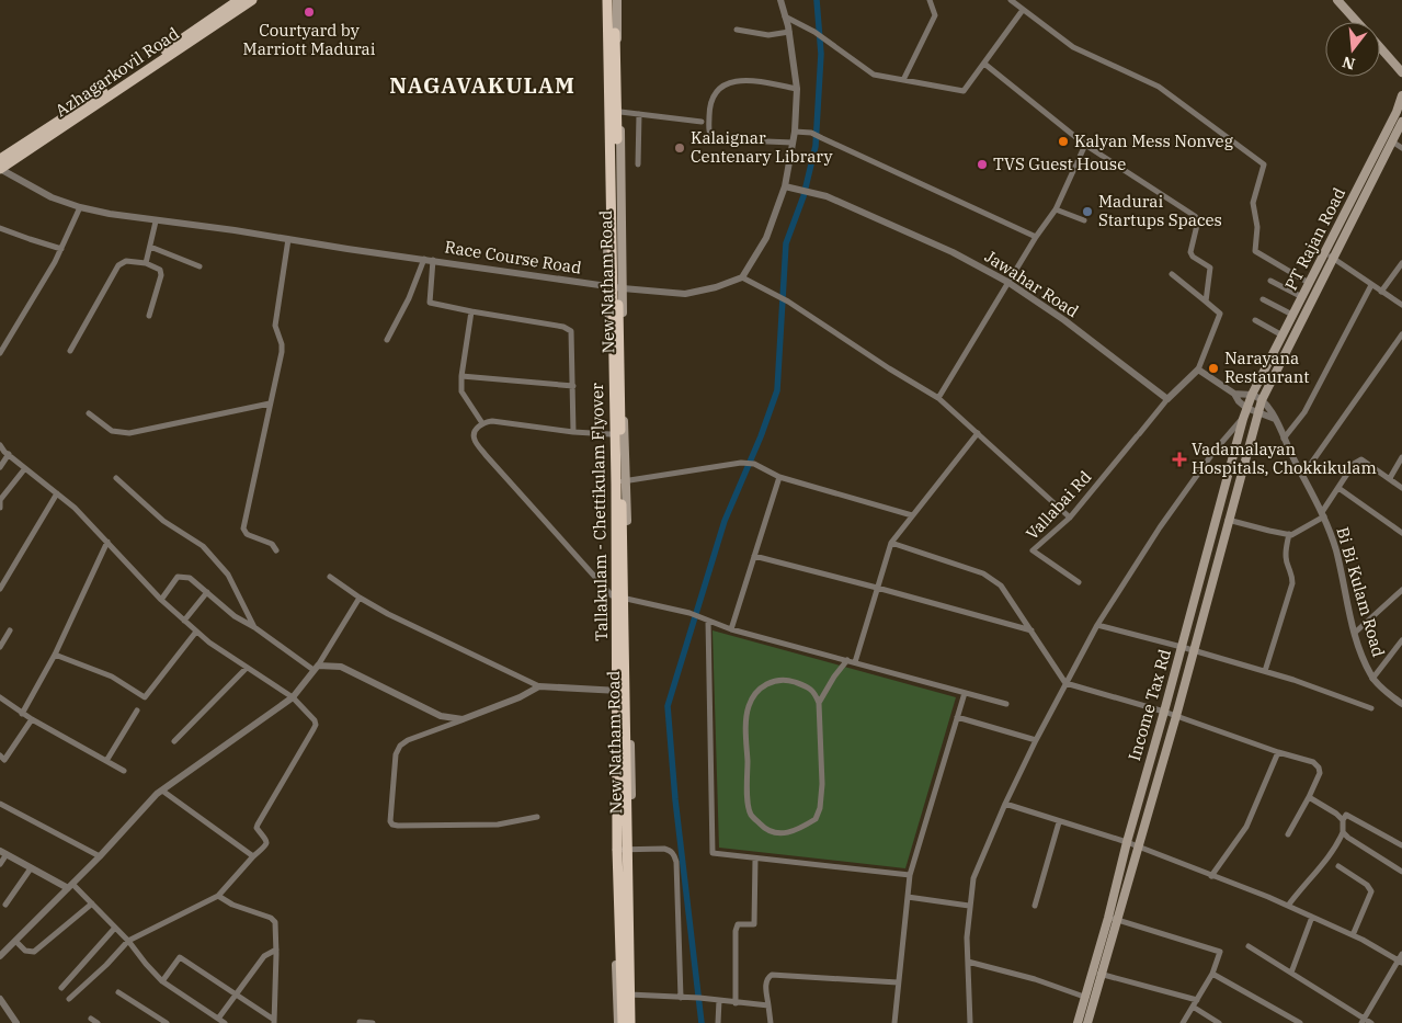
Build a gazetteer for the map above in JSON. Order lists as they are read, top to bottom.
{
  "streets": {
    "highway": ["Tallakulam - Chettikulam Flyover"],
    "main road": [
      "Azhagarkovil Road",
      "PT Rajan Road",
      "New Natham Road",
      "Income Tax Rd"
    ],
    "street": [
      "Race Course Road",
      "Jawahar Road",
      "Vallabai Rd",
      "Bi Bi Kulam Road"
    ]
  },
  "crossings": [
    ["Azhagarkovil Road", "Race Course Road"],
    ["PT Rajan Road", "Bi Bi Kulam Road"],
    ["PT Rajan Road", "Income Tax Rd"],
    ["Race Course Road", "New Natham Road"],
    ["New Natham Road", "Tallakulam - Chettikulam Flyover"],
    ["Jawahar Road", "Vallabai Rd"],
    ["Bi Bi Kulam Road", "Income Tax Rd"]
  ],
  "districts": ["NAGAVAKULAM"],
  "places": {
    "other": [
      "Courtyard by Marriott Madurai",
      "Kalyan Mess Nonveg",
      "Kalaignar Centenary Library",
      "TVS Guest House",
      "Madurai Startups Spaces",
      "Narayana Restaurant"
    ],
    "health": ["Vadamalayan Hospitals, Chokkikulam"]
  },
  "north": "bottom"
}
